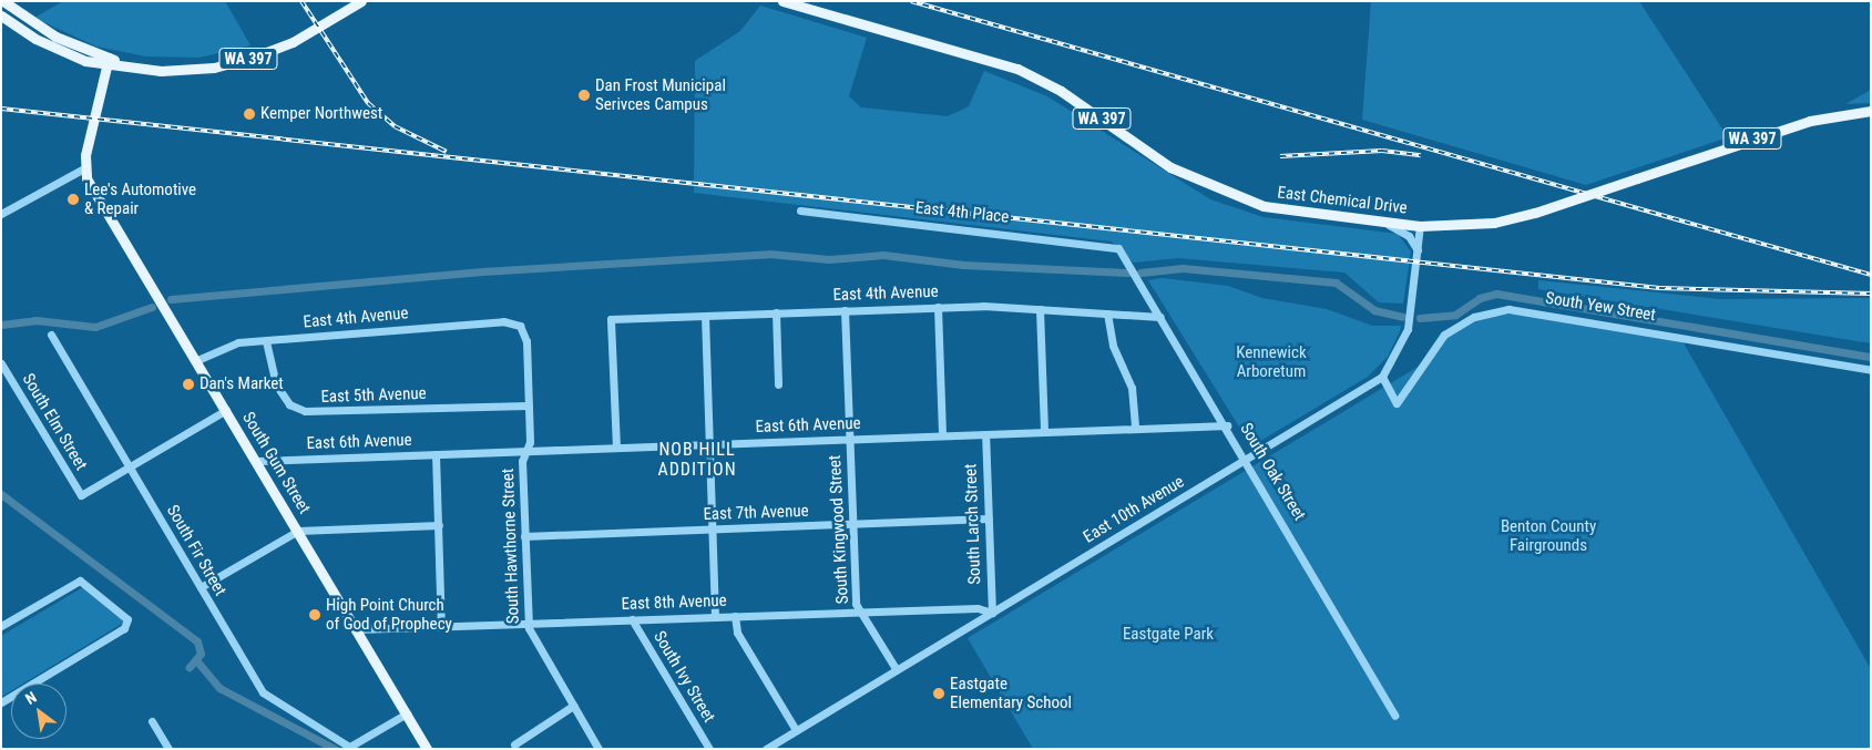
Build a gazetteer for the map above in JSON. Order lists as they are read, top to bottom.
{
  "streets": {
    "main road": ["WA 397", "East Chemical Drive", "South Gum Street"],
    "street": [
      "East 4th Place",
      "East 4th Avenue",
      "South Yew Street",
      "East 5th Avenue",
      "South Elm Street",
      "East 6th Avenue",
      "South Oak Street",
      "East 10th Avenue",
      "East 7th Avenue",
      "South Larch Street",
      "South Kingwood Street",
      "South Hawthorne Street",
      "South Fir Street",
      "East 8th Avenue",
      "South Ivy Street"
    ]
  },
  "crossings": [
    ["East 4th Place", "South Oak Street"],
    ["East 4th Avenue", "East 5th Avenue"],
    ["East 4th Avenue", "East 6th Avenue"],
    ["East 4th Avenue", "South Gum Street"],
    ["East 4th Avenue", "South Oak Street"],
    ["East 4th Avenue", "South Kingwood Street"],
    ["East 4th Avenue", "South Hawthorne Street"],
    ["South Yew Street", "East 10th Avenue"],
    ["East 5th Avenue", "South Hawthorne Street"],
    ["South Elm Street", "South Fir Street"],
    ["East 6th Avenue", "South Gum Street"],
    ["East 6th Avenue", "South Oak Street"],
    ["East 6th Avenue", "South Larch Street"],
    ["East 6th Avenue", "South Kingwood Street"],
    ["East 6th Avenue", "South Hawthorne Street"],
    ["South Gum Street", "East 8th Avenue"],
    ["South Oak Street", "East 10th Avenue"],
    ["East 10th Avenue", "South Larch Street"],
    ["East 10th Avenue", "South Kingwood Street"],
    ["East 10th Avenue", "East 8th Avenue"],
    ["East 7th Avenue", "South Larch Street"],
    ["East 7th Avenue", "South Kingwood Street"],
    ["East 7th Avenue", "South Hawthorne Street"],
    ["South Larch Street", "East 8th Avenue"],
    ["South Kingwood Street", "East 8th Avenue"],
    ["South Hawthorne Street", "East 8th Avenue"],
    ["East 8th Avenue", "South Ivy Street"]
  ],
  "districts": ["NOB HILL ADDITION"],
  "parks": ["Kennewick Arboretum", "Benton County Fairgrounds", "Eastgate Park"],
  "places": [
    "Dan Frost Municipal Serivces Campus",
    "Kemper Northwest",
    "Lee's Automotive & Repair",
    "Dan's Market",
    "High Point Church of God of Prophecy",
    "Eastgate Elementary School"
  ],
  "north": "top left"
}
